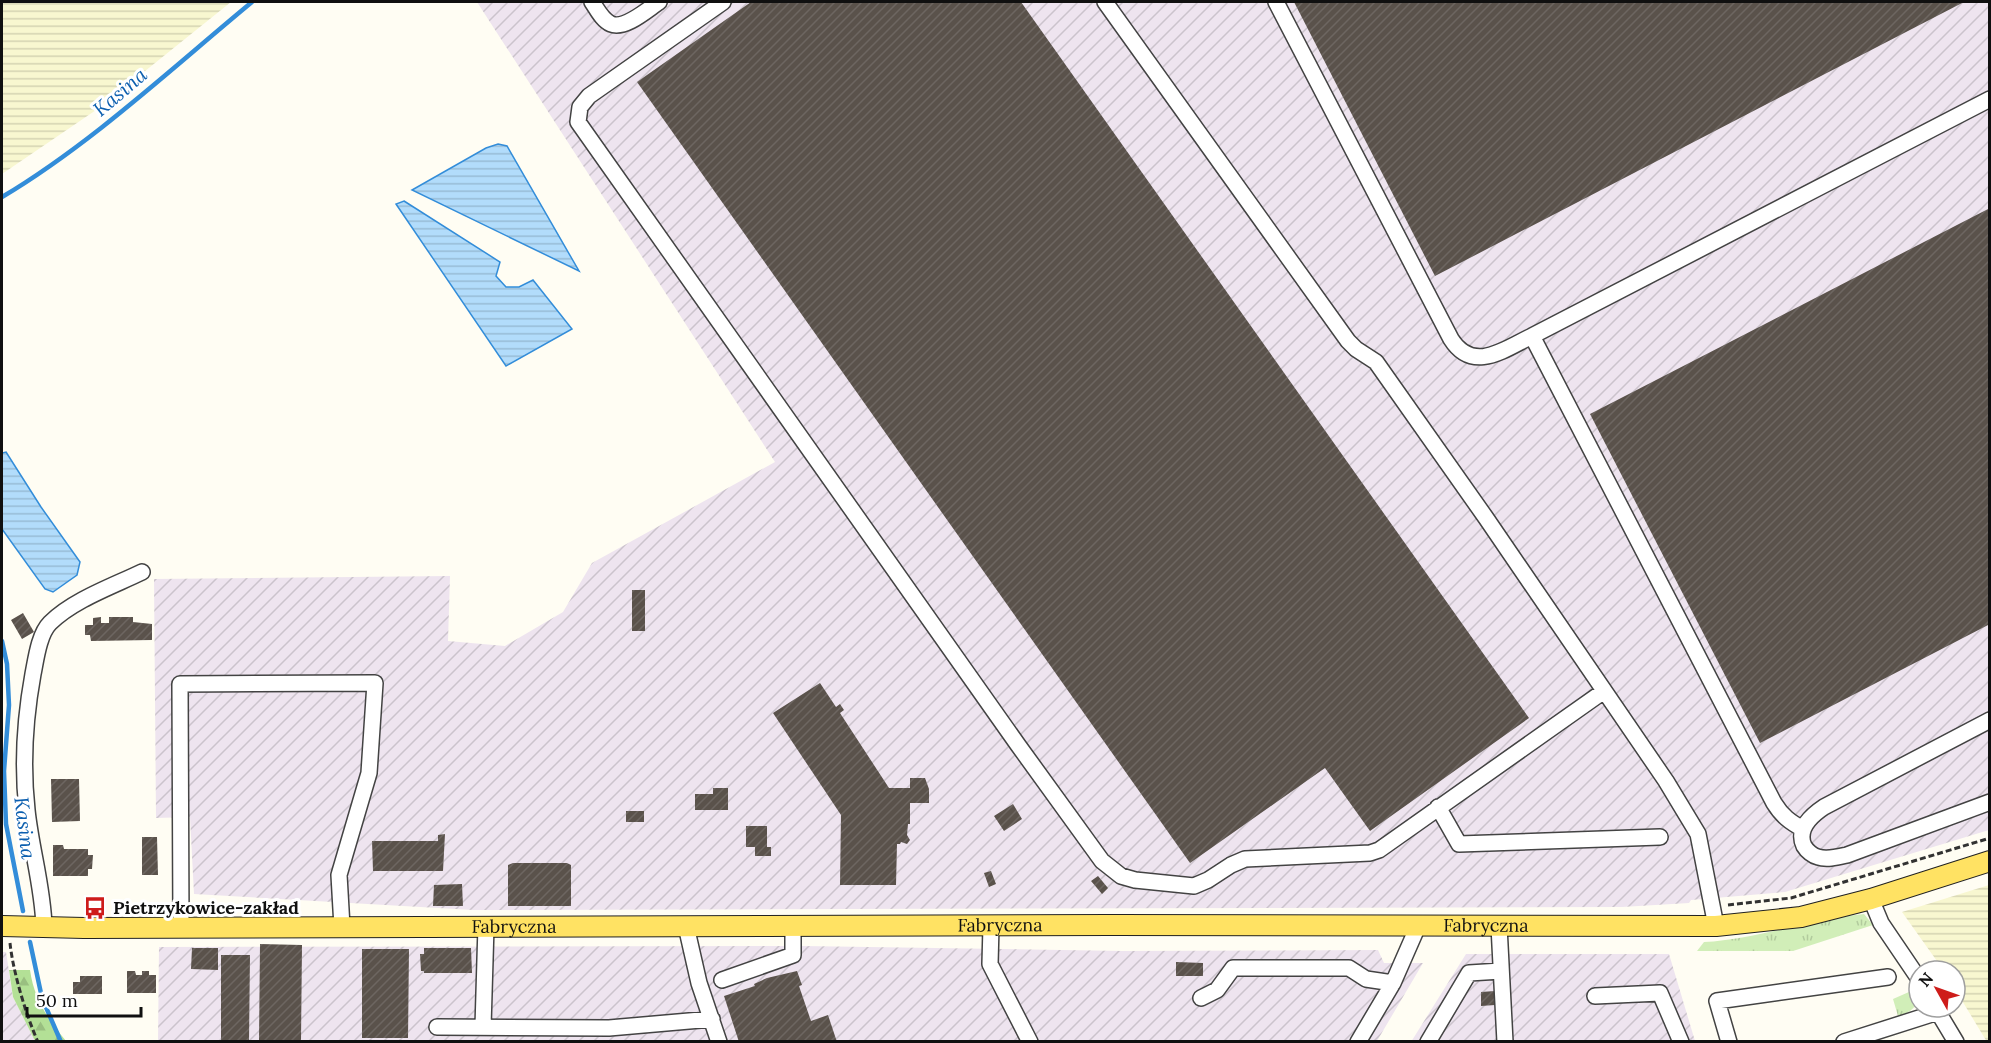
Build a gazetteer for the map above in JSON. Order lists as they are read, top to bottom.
{
  "streets": {
    "main road": ["Fabryczna"]
  },
  "water": ["Kasina"],
  "places": {
    "bus stop": ["Pietrzykowice-zakład"]
  },
  "scale_bar": "50 m",
  "north": "top left"
}
